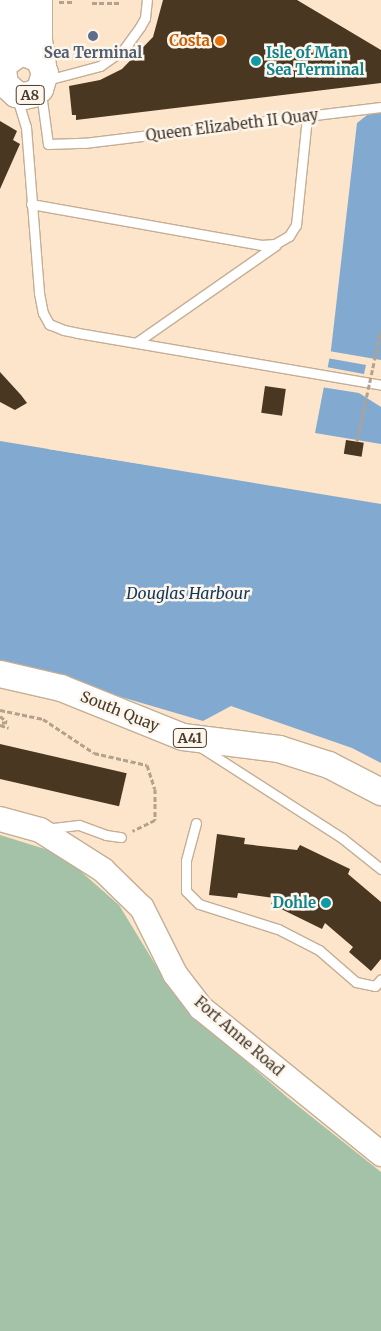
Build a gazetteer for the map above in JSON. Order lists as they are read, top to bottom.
{
  "streets": {
    "main road": [
      "A8",
      "South Quay",
      "A41",
      "Fort Anne Road"
    ],
    "lane": ["Queen Elizabeth II Quay"]
  },
  "crossings": [
    ["A8", "Queen Elizabeth II Quay"]
  ],
  "water": ["Douglas Harbour"],
  "places": [
    "Sea Terminal",
    "Costa",
    "Isle of Man Sea Terminal",
    "Dohle"
  ]
}
